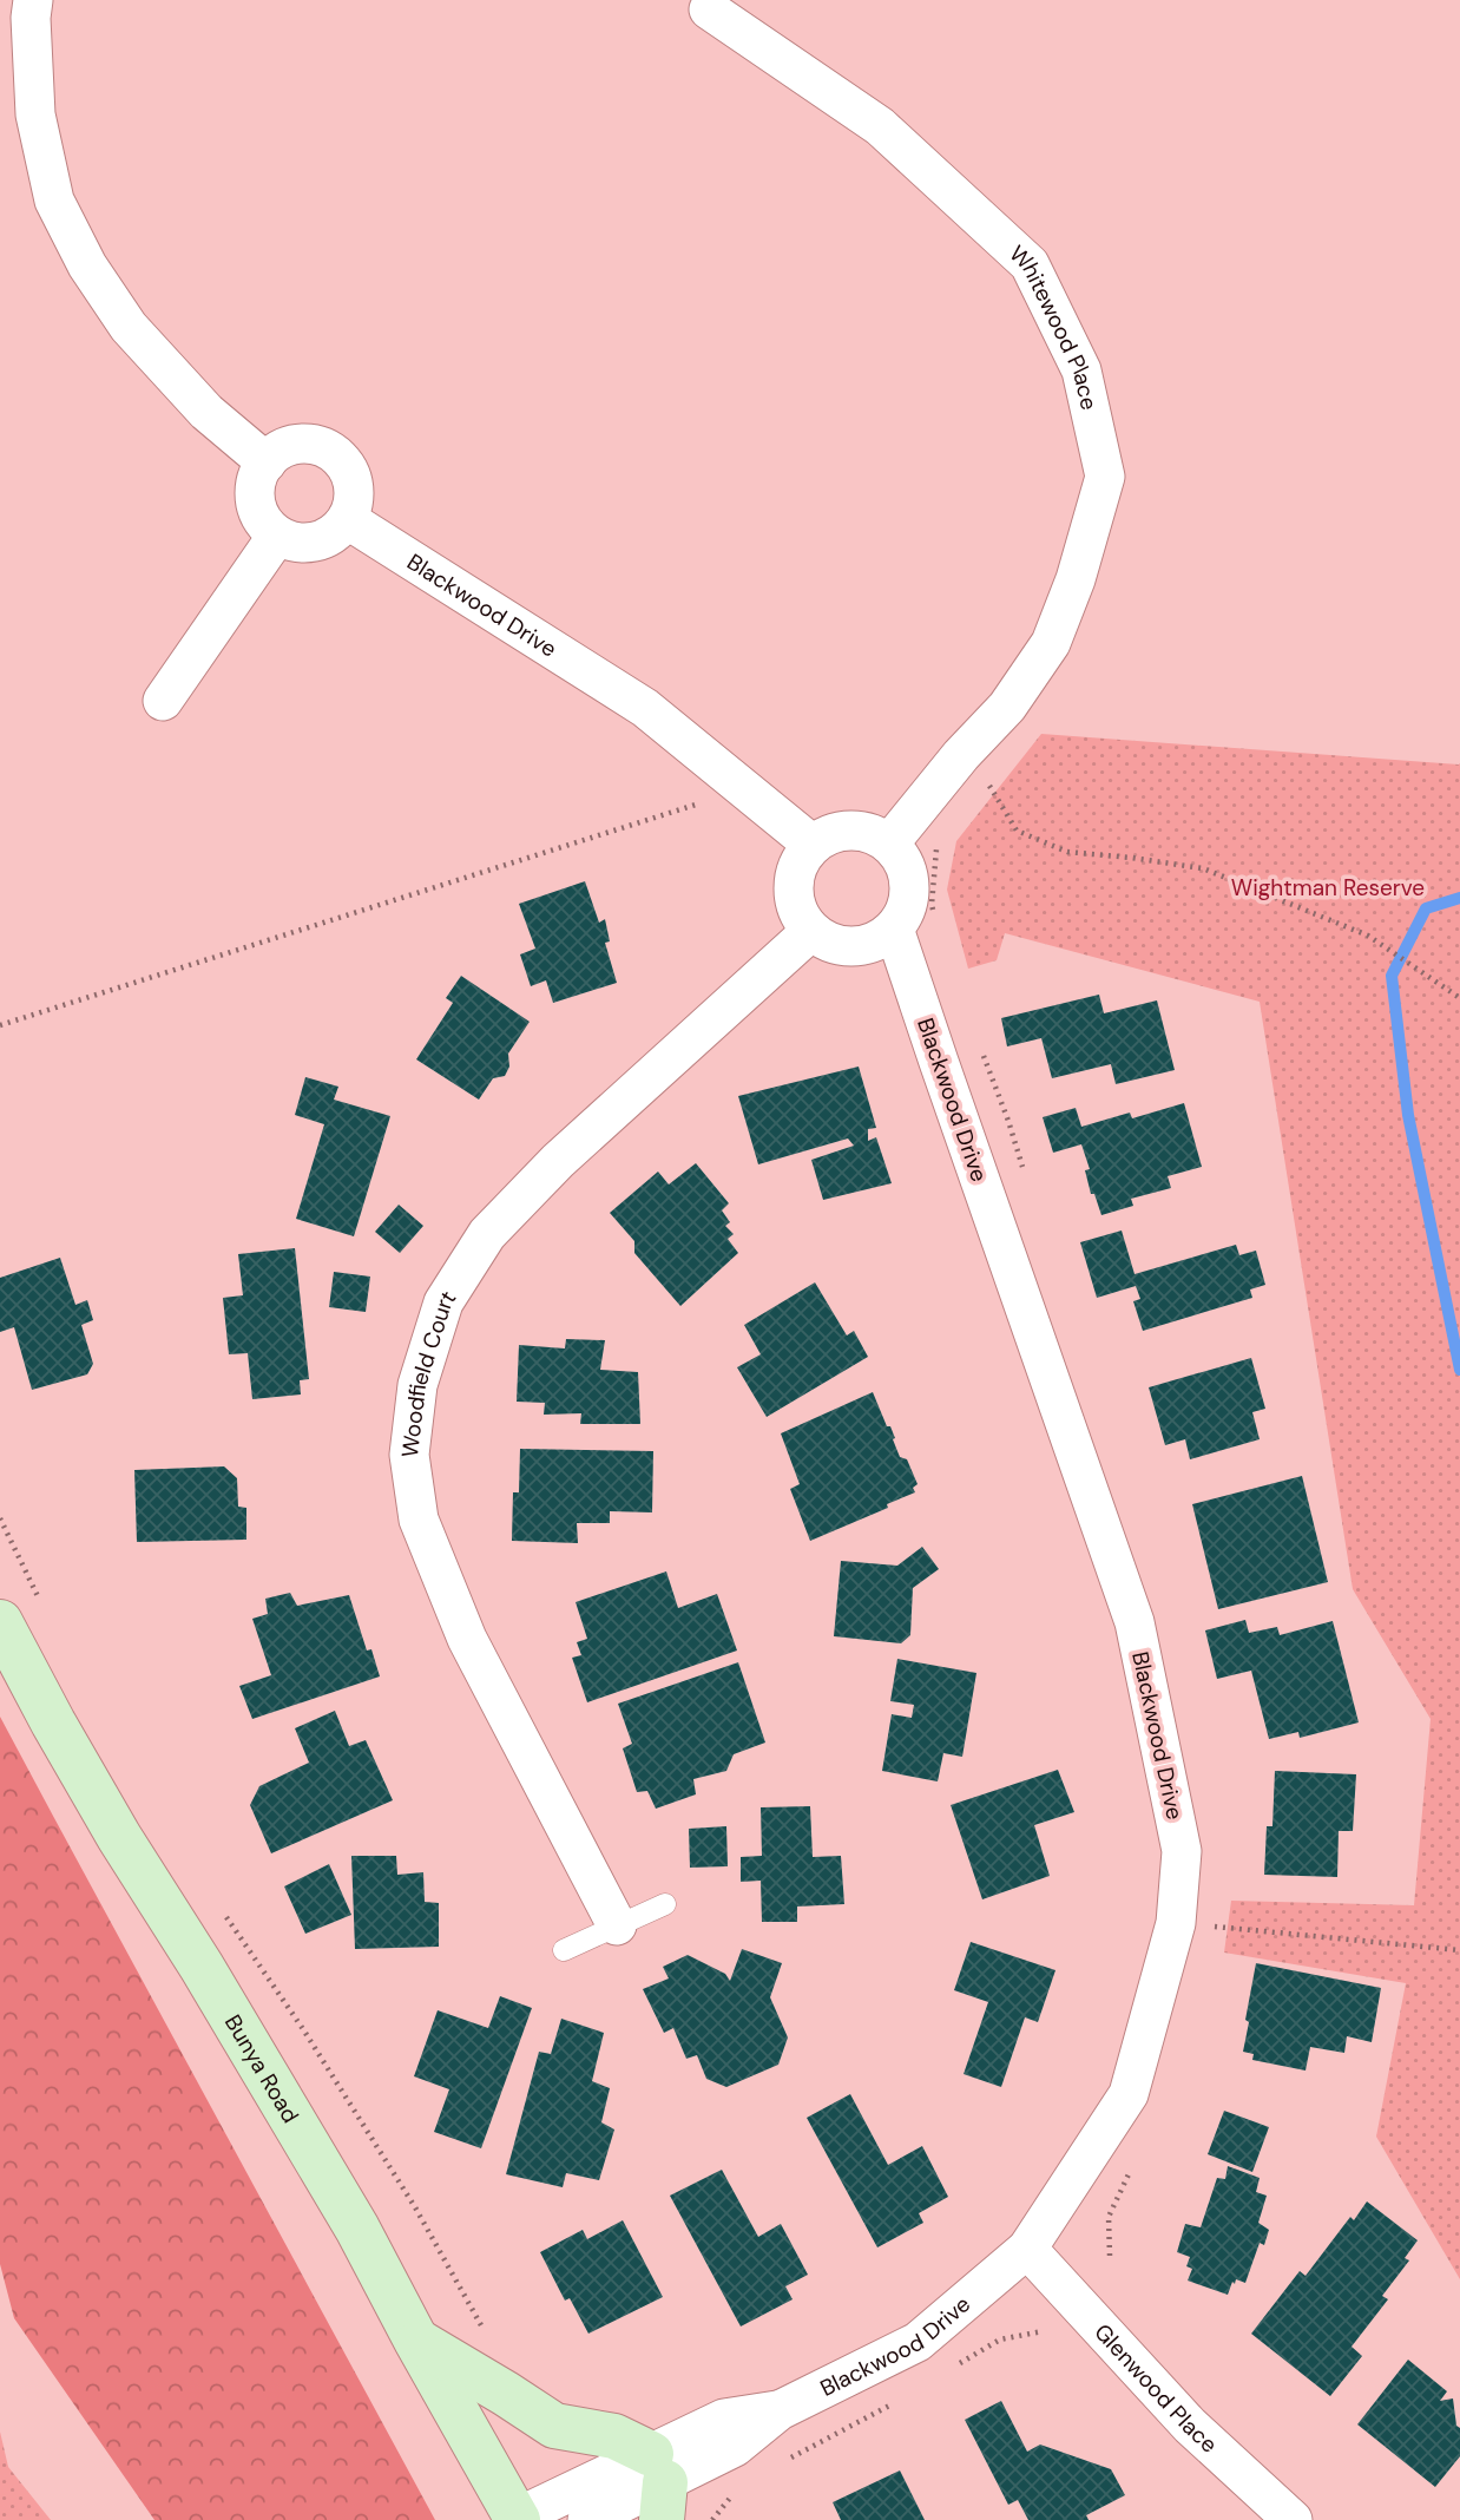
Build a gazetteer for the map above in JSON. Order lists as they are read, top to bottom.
{
  "streets": {
    "main road": ["Bunya Road"],
    "street": [
      "Whitewood Place",
      "Blackwood Drive",
      "Woodfield Court",
      "Glenwood Place"
    ]
  },
  "crossings": [
    ["Whitewood Place", "Blackwood Drive"],
    ["Whitewood Place", "Woodfield Court"],
    ["Blackwood Drive", "Woodfield Court"],
    ["Blackwood Drive", "Bunya Road"],
    ["Blackwood Drive", "Glenwood Place"]
  ],
  "parks": ["Wightman Reserve"]
}
